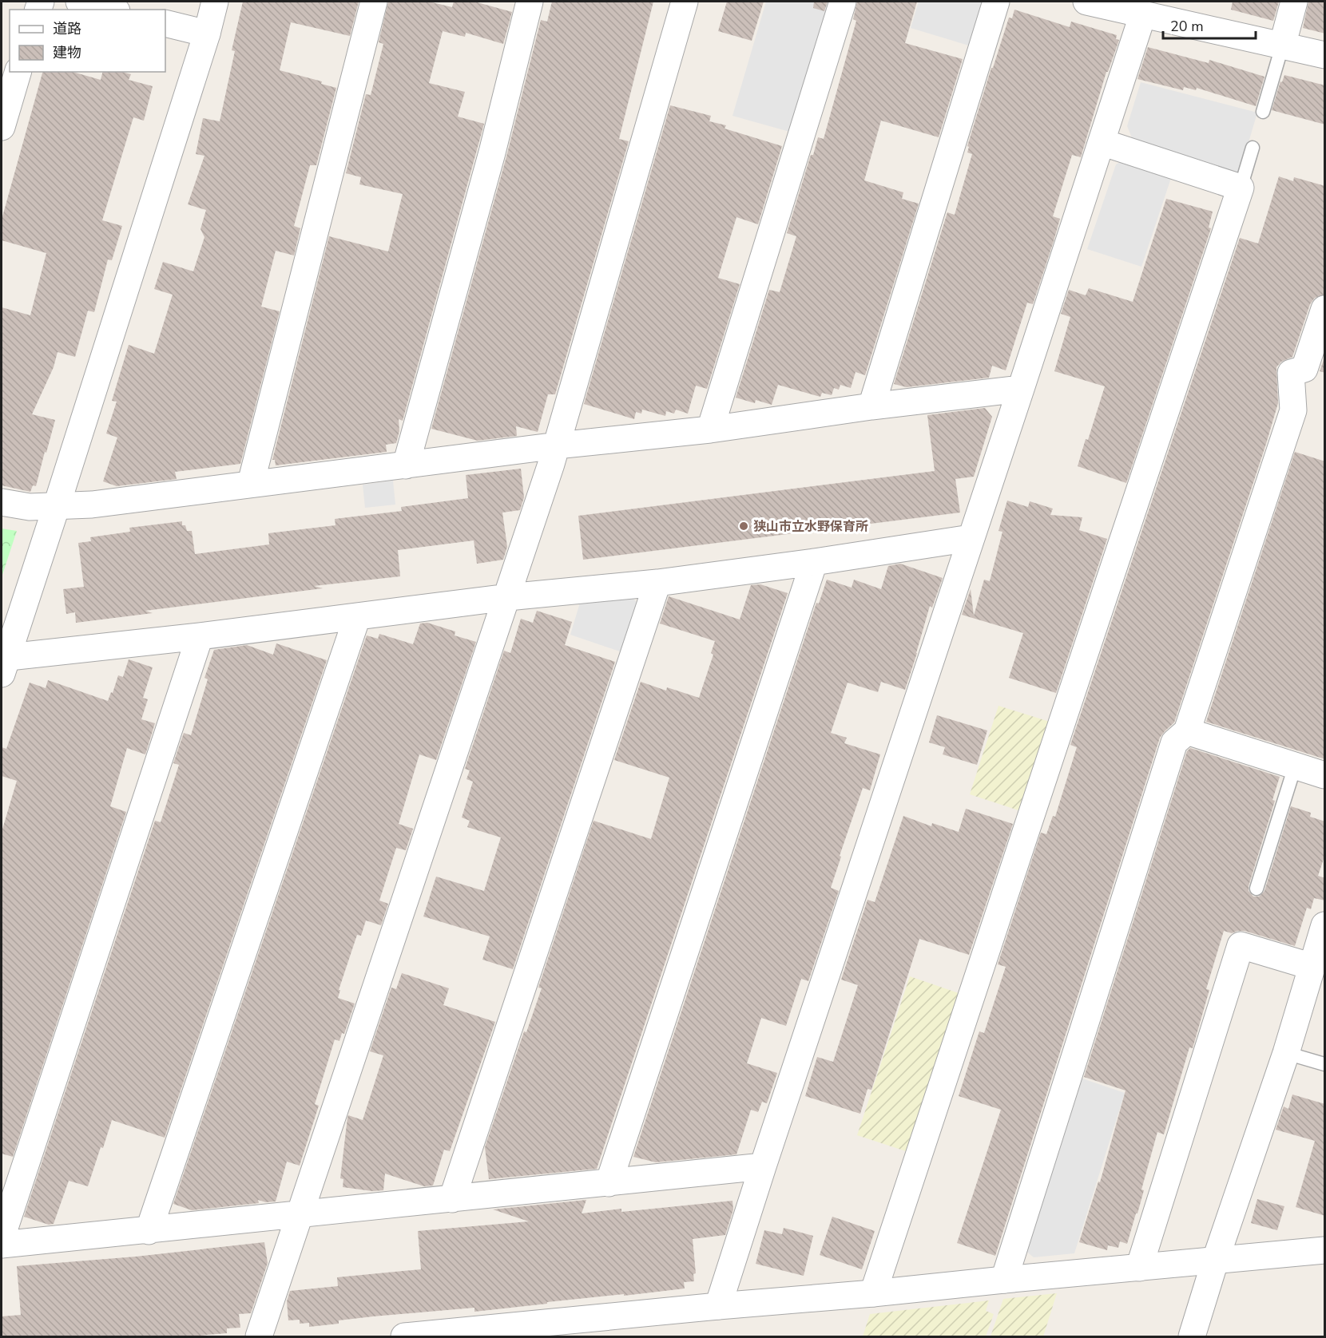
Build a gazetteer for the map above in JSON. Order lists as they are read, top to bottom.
{
  "places": ["狭山市立水野保育所"],
  "legend": ["道路", "建物"],
  "scale_bar": "20 m"
}
